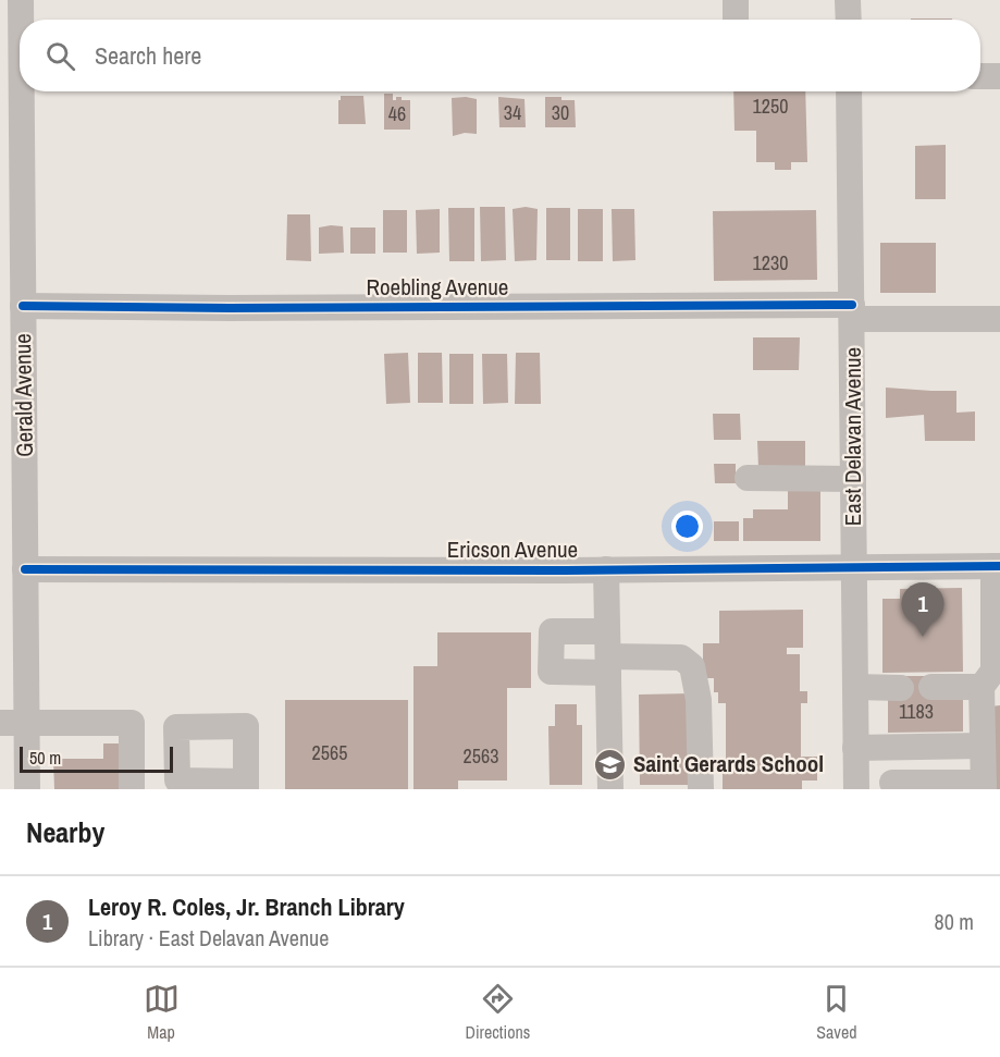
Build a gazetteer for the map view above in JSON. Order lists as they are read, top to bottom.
{
  "streets": {
    "street": [
      "Roebling Avenue",
      "Gerald Avenue",
      "East Delavan Avenue",
      "Ericson Avenue"
    ]
  },
  "crossings": [
    ["Roebling Avenue", "Gerald Avenue"],
    ["Roebling Avenue", "East Delavan Avenue"],
    ["Gerald Avenue", "Ericson Avenue"],
    ["East Delavan Avenue", "Ericson Avenue"]
  ],
  "places": {
    "school or university": ["Saint Gerards School"]
  },
  "house_numbers": [
    "1250",
    "34",
    "30",
    "46",
    "1230",
    "1183",
    "2565",
    "2563"
  ],
  "scale_bar": "50 m",
  "page": {
    "search": "Search here",
    "pins": "1",
    "scale": "50 m",
    "heading": "Nearby",
    "list": [
      {
        "mark": "1",
        "name": "Leroy R. Coles, Jr. Branch Library",
        "note": "Library · East Delavan Avenue",
        "value": "80 m"
      }
    ],
    "nav": ["Map", "Directions", "Saved"]
  }
}
